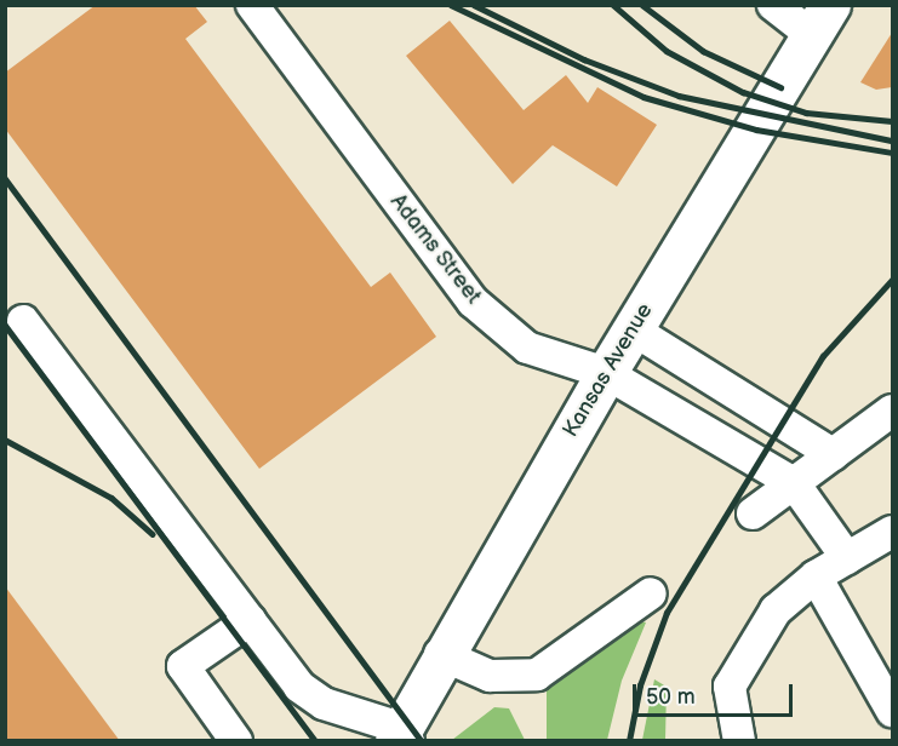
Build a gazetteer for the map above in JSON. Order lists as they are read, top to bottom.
{
  "streets": {
    "main road": ["Kansas Avenue"],
    "street": ["Adams Street"]
  },
  "crossings": [
    ["Adams Street", "Kansas Avenue"]
  ],
  "scale_bar": "50 m"
}
